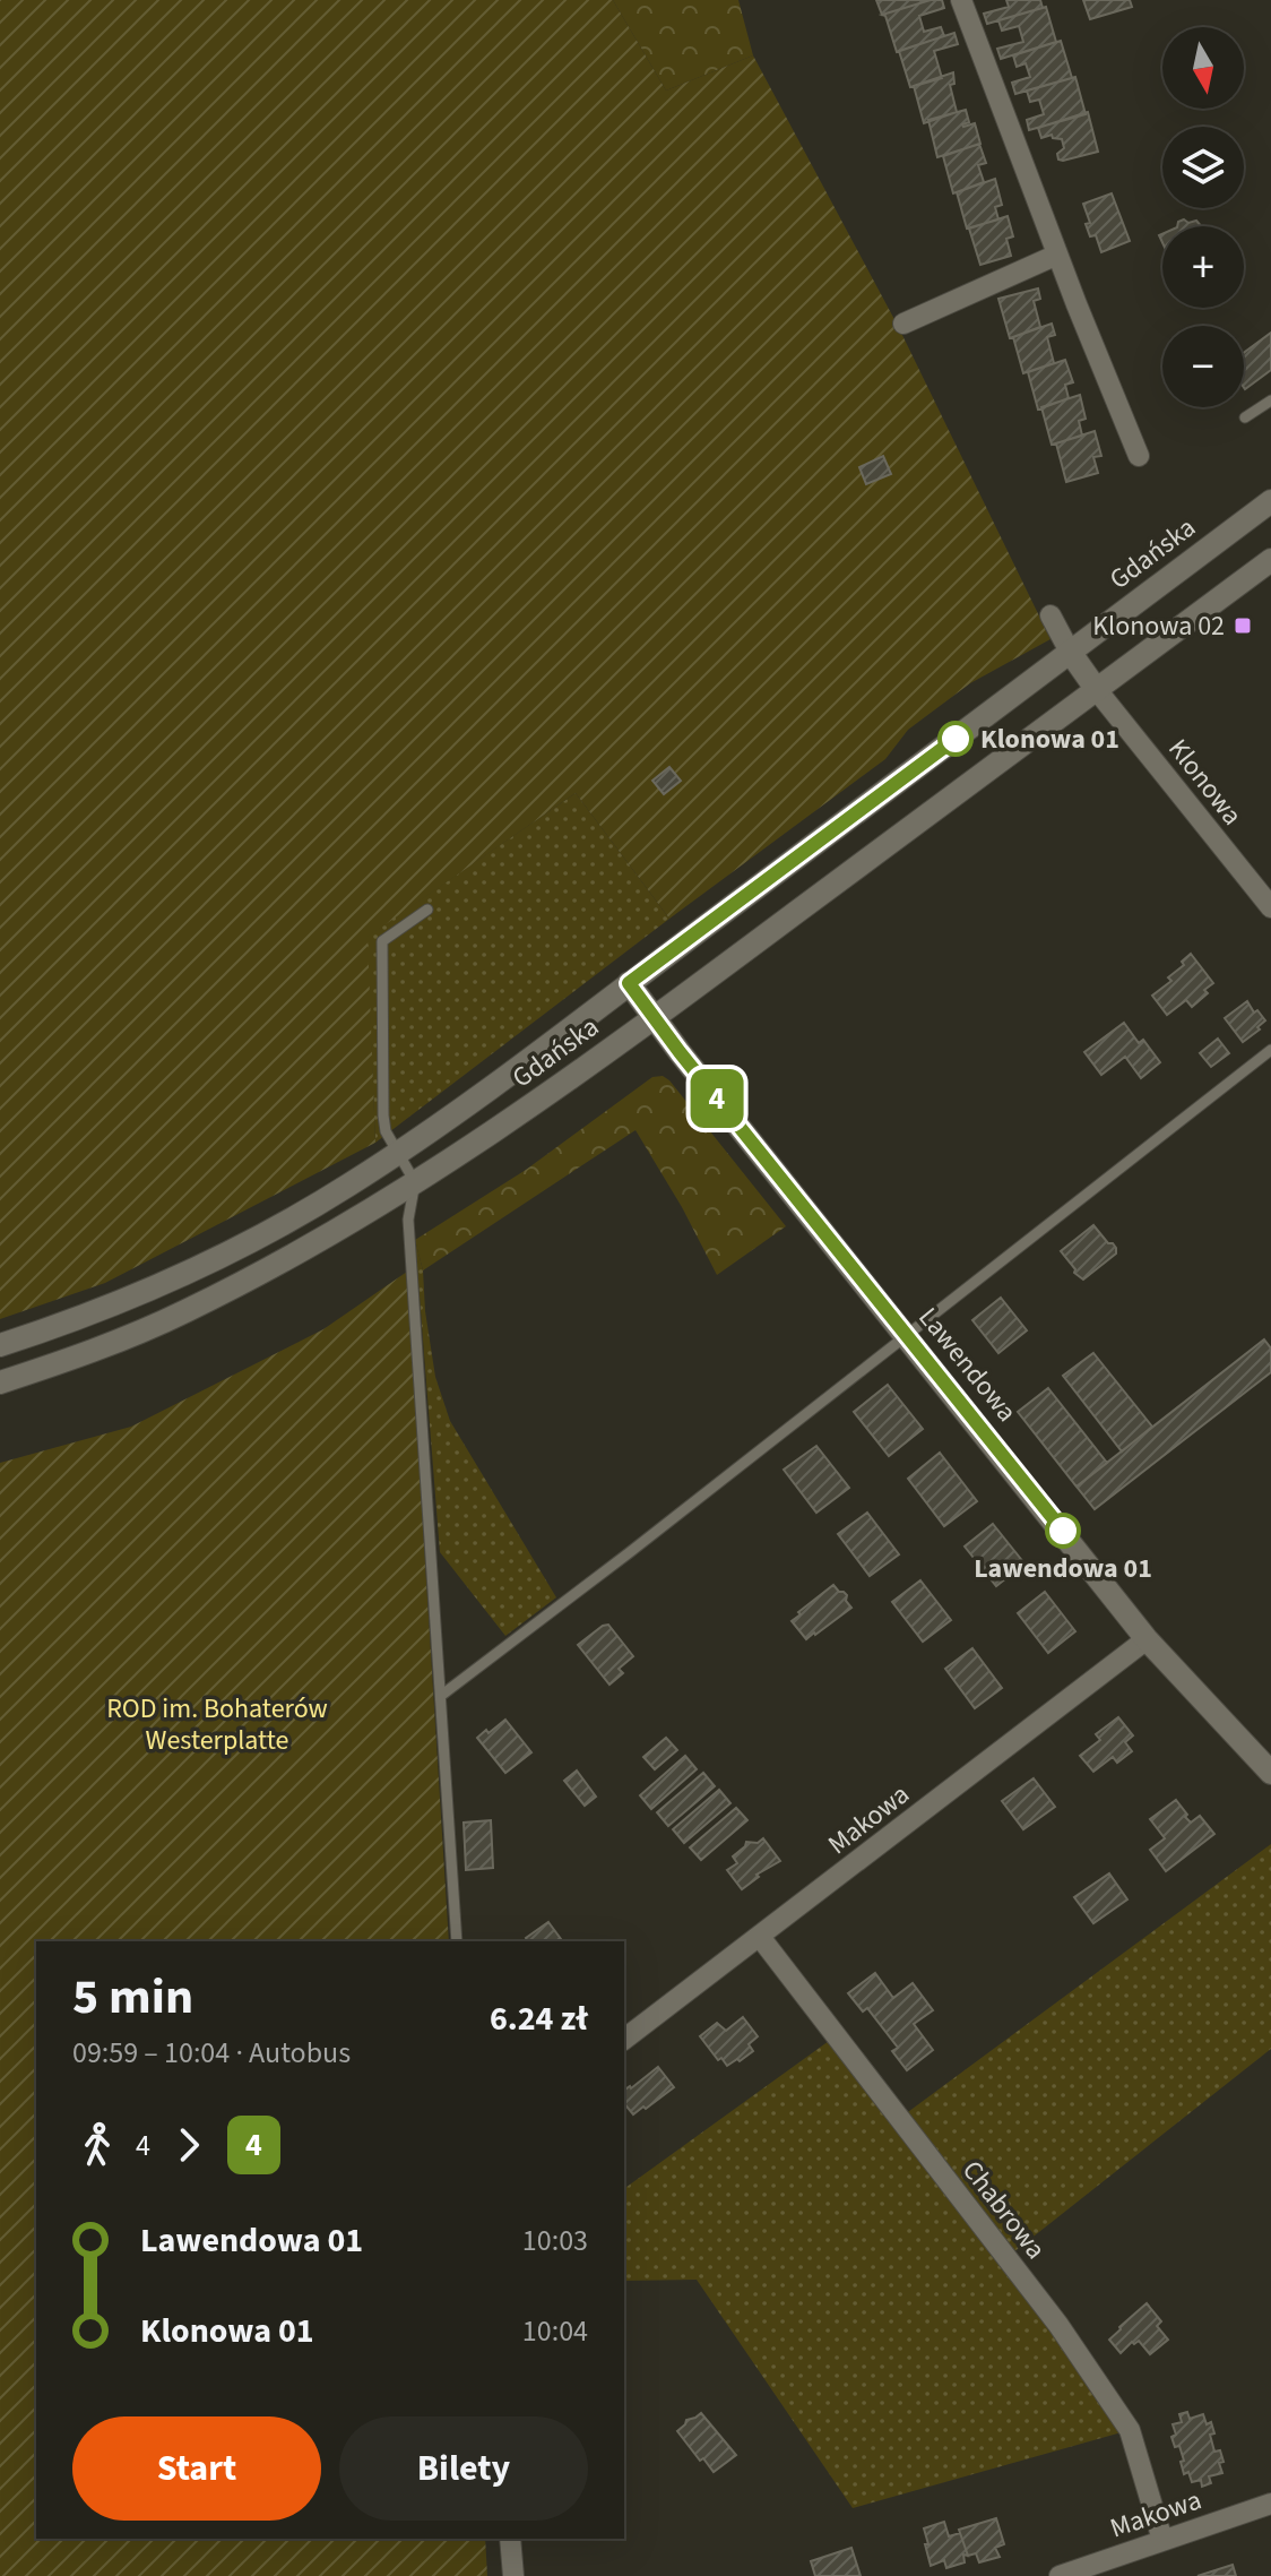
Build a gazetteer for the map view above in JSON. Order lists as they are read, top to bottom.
{
  "streets": {
    "main road": ["Gdańska", "Lawendowa"],
    "street": ["Klonowa", "Makowa", "Chabrowa"]
  },
  "crossings": [
    ["Gdańska", "Klonowa"],
    ["Gdańska", "Lawendowa"],
    ["Lawendowa", "Makowa"],
    ["Makowa", "Chabrowa"]
  ],
  "parks": ["ROD im. Bohaterów Westerplatte"],
  "places": {
    "transit": ["Klonowa 02"],
    "other": ["Klonowa 01", "Lawendowa 01"]
  },
  "lines": ["bus line 4"],
  "north": "bottom",
  "page": {
    "on_map": "4",
    "map_buttons": ["+", "−"],
    "heading": ["5 min", "09:59 – 10:04 · Autobus", "6.24 zł"],
    "legs": ["4", "4"],
    "list": [
      {
        "name": "Lawendowa 01",
        "value": "10:03"
      },
      {
        "name": "Klonowa 01",
        "value": "10:04"
      }
    ],
    "buttons": ["Start", "Bilety"]
  }
}
